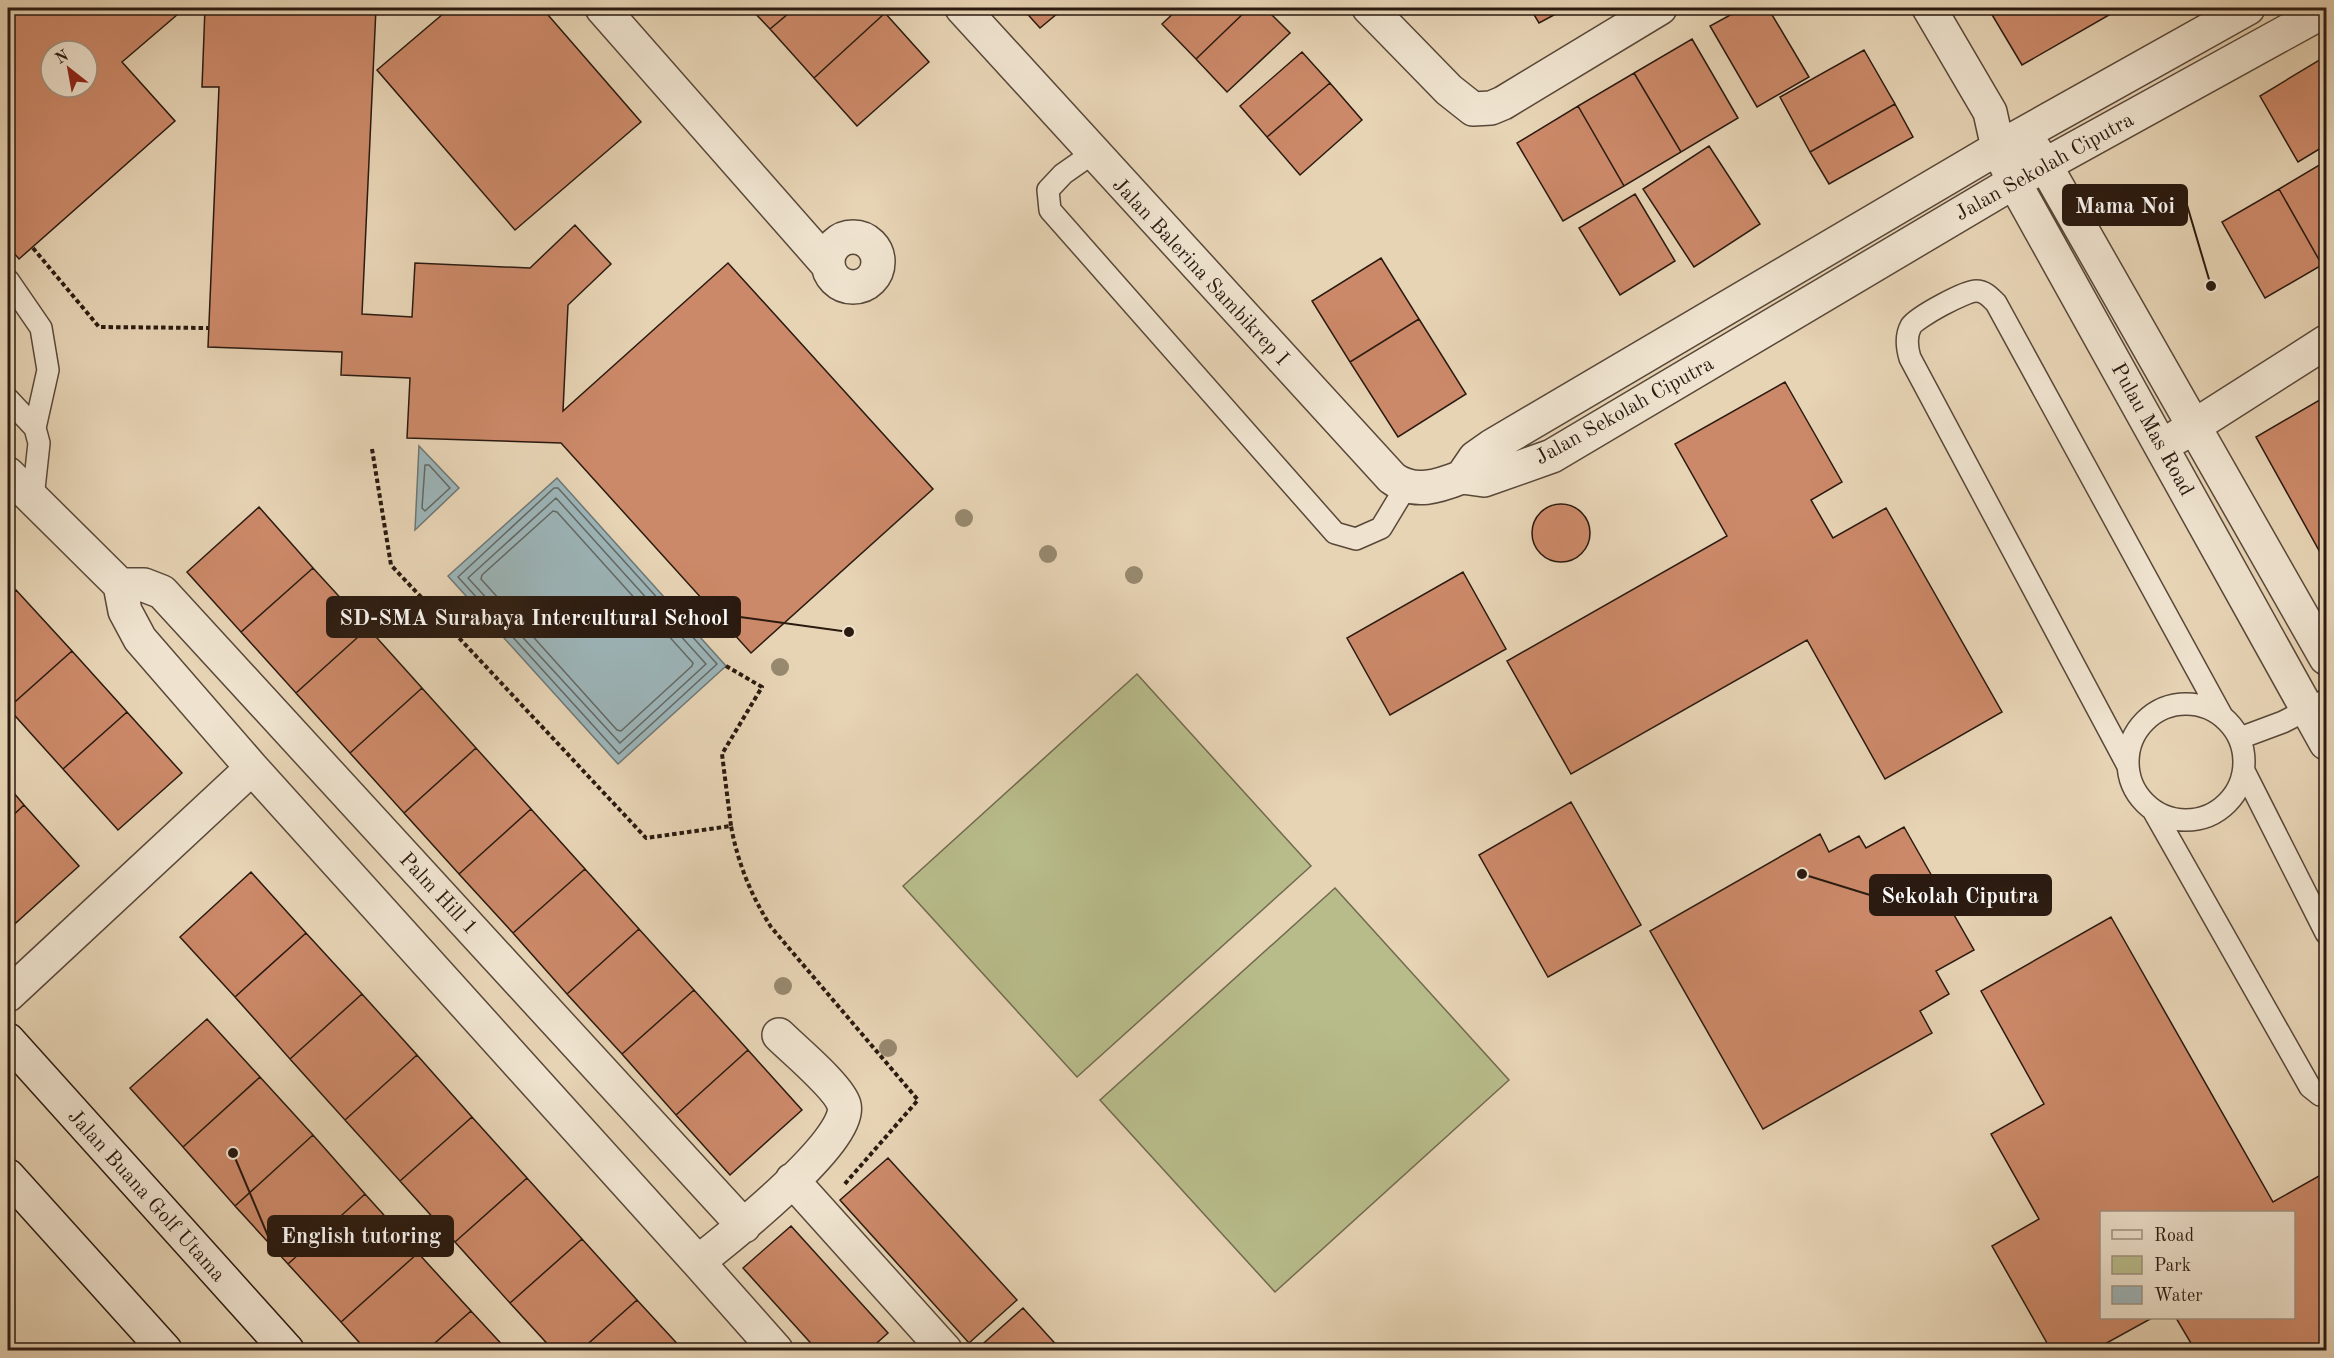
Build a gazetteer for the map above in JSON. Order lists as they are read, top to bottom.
{
  "streets": {
    "street": [
      "Jalan Sekolah Ciputra",
      "Jalan Balerina Sambikrep I",
      "Pulau Mas Road",
      "Palm Hill 1",
      "Jalan Buana Golf Utama"
    ]
  },
  "crossings": [
    ["Jalan Sekolah Ciputra", "Pulau Mas Road"]
  ],
  "places": [
    "Mama Noi",
    "SD-SMA Surabaya Intercultural School",
    "Sekolah Ciputra",
    "English tutoring"
  ],
  "legend": ["Road", "Park", "Water"],
  "north": "top left"
}
